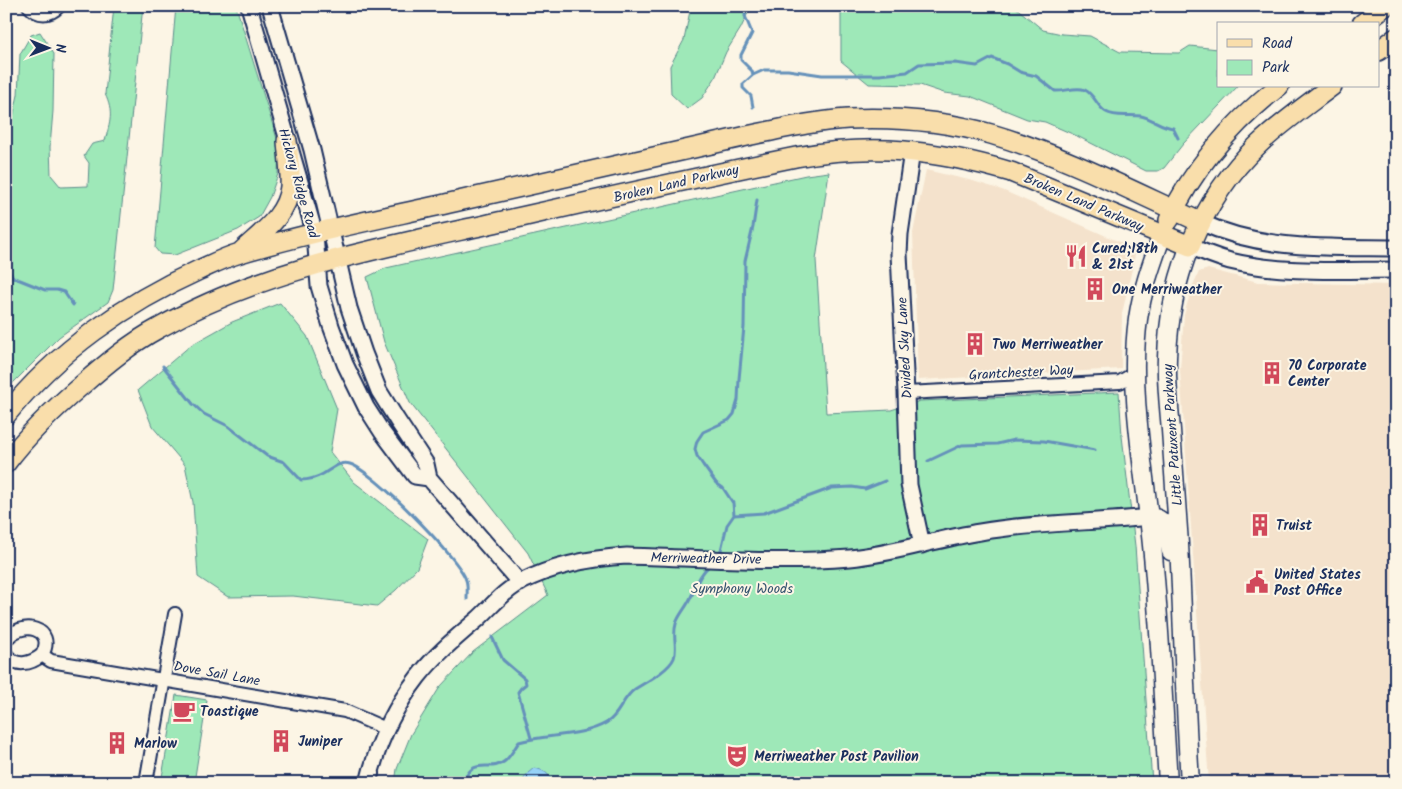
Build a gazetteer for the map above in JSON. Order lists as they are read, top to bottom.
{
  "streets": {
    "main road": ["Broken Land Parkway", "Little Patuxent Parkway"],
    "street": [
      "Hickory Ridge Road",
      "Divided Sky Lane",
      "Grantchester Way",
      "Merriweather Drive",
      "Dove Sail Lane"
    ]
  },
  "crossings": [
    ["Hickory Ridge Road", "Broken Land Parkway"],
    ["Hickory Ridge Road", "Merriweather Drive"],
    ["Broken Land Parkway", "Divided Sky Lane"],
    ["Broken Land Parkway", "Little Patuxent Parkway"],
    ["Divided Sky Lane", "Grantchester Way"],
    ["Divided Sky Lane", "Merriweather Drive"],
    ["Grantchester Way", "Little Patuxent Parkway"],
    ["Little Patuxent Parkway", "Merriweather Drive"],
    ["Merriweather Drive", "Dove Sail Lane"]
  ],
  "parks": ["Symphony Woods"],
  "places": {
    "restaurant": ["Cured;18th & 21st"],
    "building": [
      "One Merriweather",
      "Two Merriweather",
      "70 Corporate Center",
      "Truist",
      "Juniper",
      "Marlow"
    ],
    "public building": ["United States Post Office"],
    "cafe": ["Toastique"],
    "theatre": ["Merriweather Post Pavilion"]
  },
  "legend": ["Road", "Park"],
  "north": "right"
}
